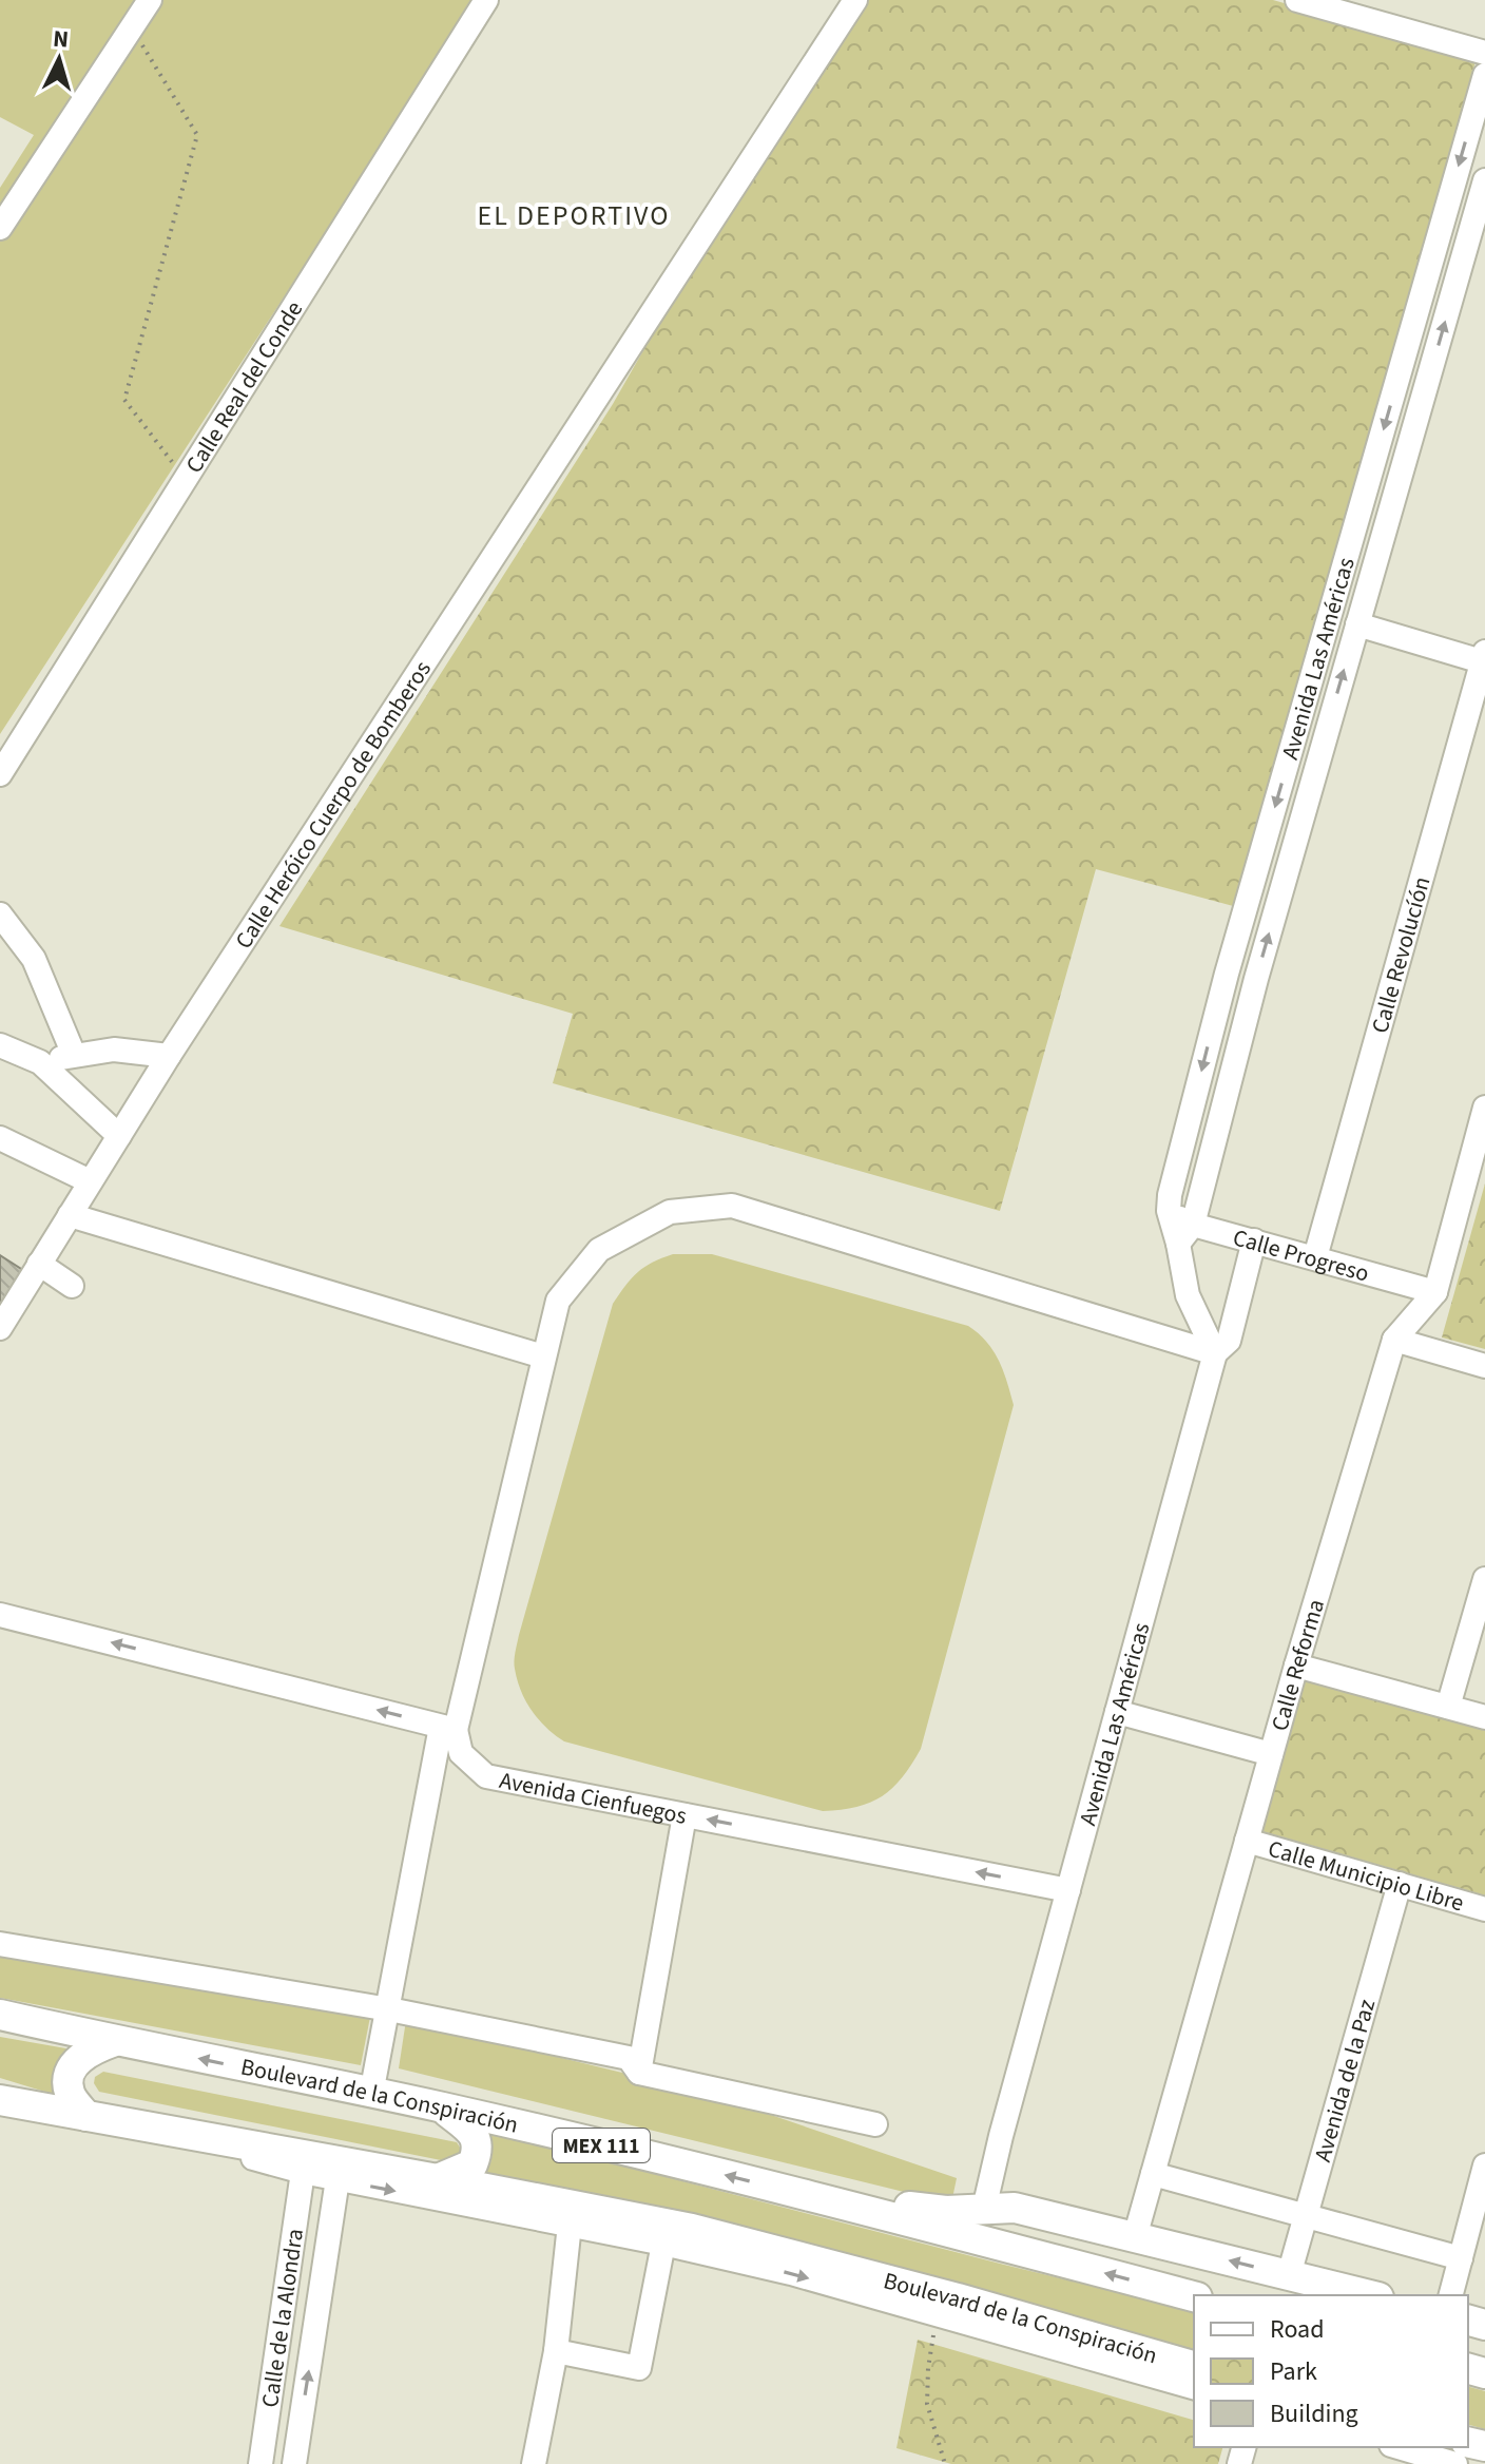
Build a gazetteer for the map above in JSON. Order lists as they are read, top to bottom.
{
  "streets": {
    "main road": ["Boulevard de la Conspiración", "MEX 111"],
    "street": [
      "Calle Real del Conde",
      "Avenida Las Américas",
      "Calle Heróico Cuerpo de Bomberos",
      "Calle Revolucíón",
      "Calle Progreso",
      "Calle Reforma",
      "Avenida Cienfuegos",
      "Calle Municipio Libre",
      "Avenida de la Paz",
      "Calle de la Alondra"
    ]
  },
  "crossings": [
    ["Avenida Las Américas", "Calle Progreso"],
    ["Avenida Las Américas", "Avenida Cienfuegos"],
    ["Calle Revolucíón", "Calle Progreso"],
    ["Calle Progreso", "Calle Reforma"],
    ["Calle Reforma", "Calle Municipio Libre"],
    ["Calle Municipio Libre", "Avenida de la Paz"]
  ],
  "one_way": ["Avenida Cienfuegos"],
  "districts": ["EL DEPORTIVO"],
  "legend": ["Road", "Park", "Building"],
  "north": "top"
}
